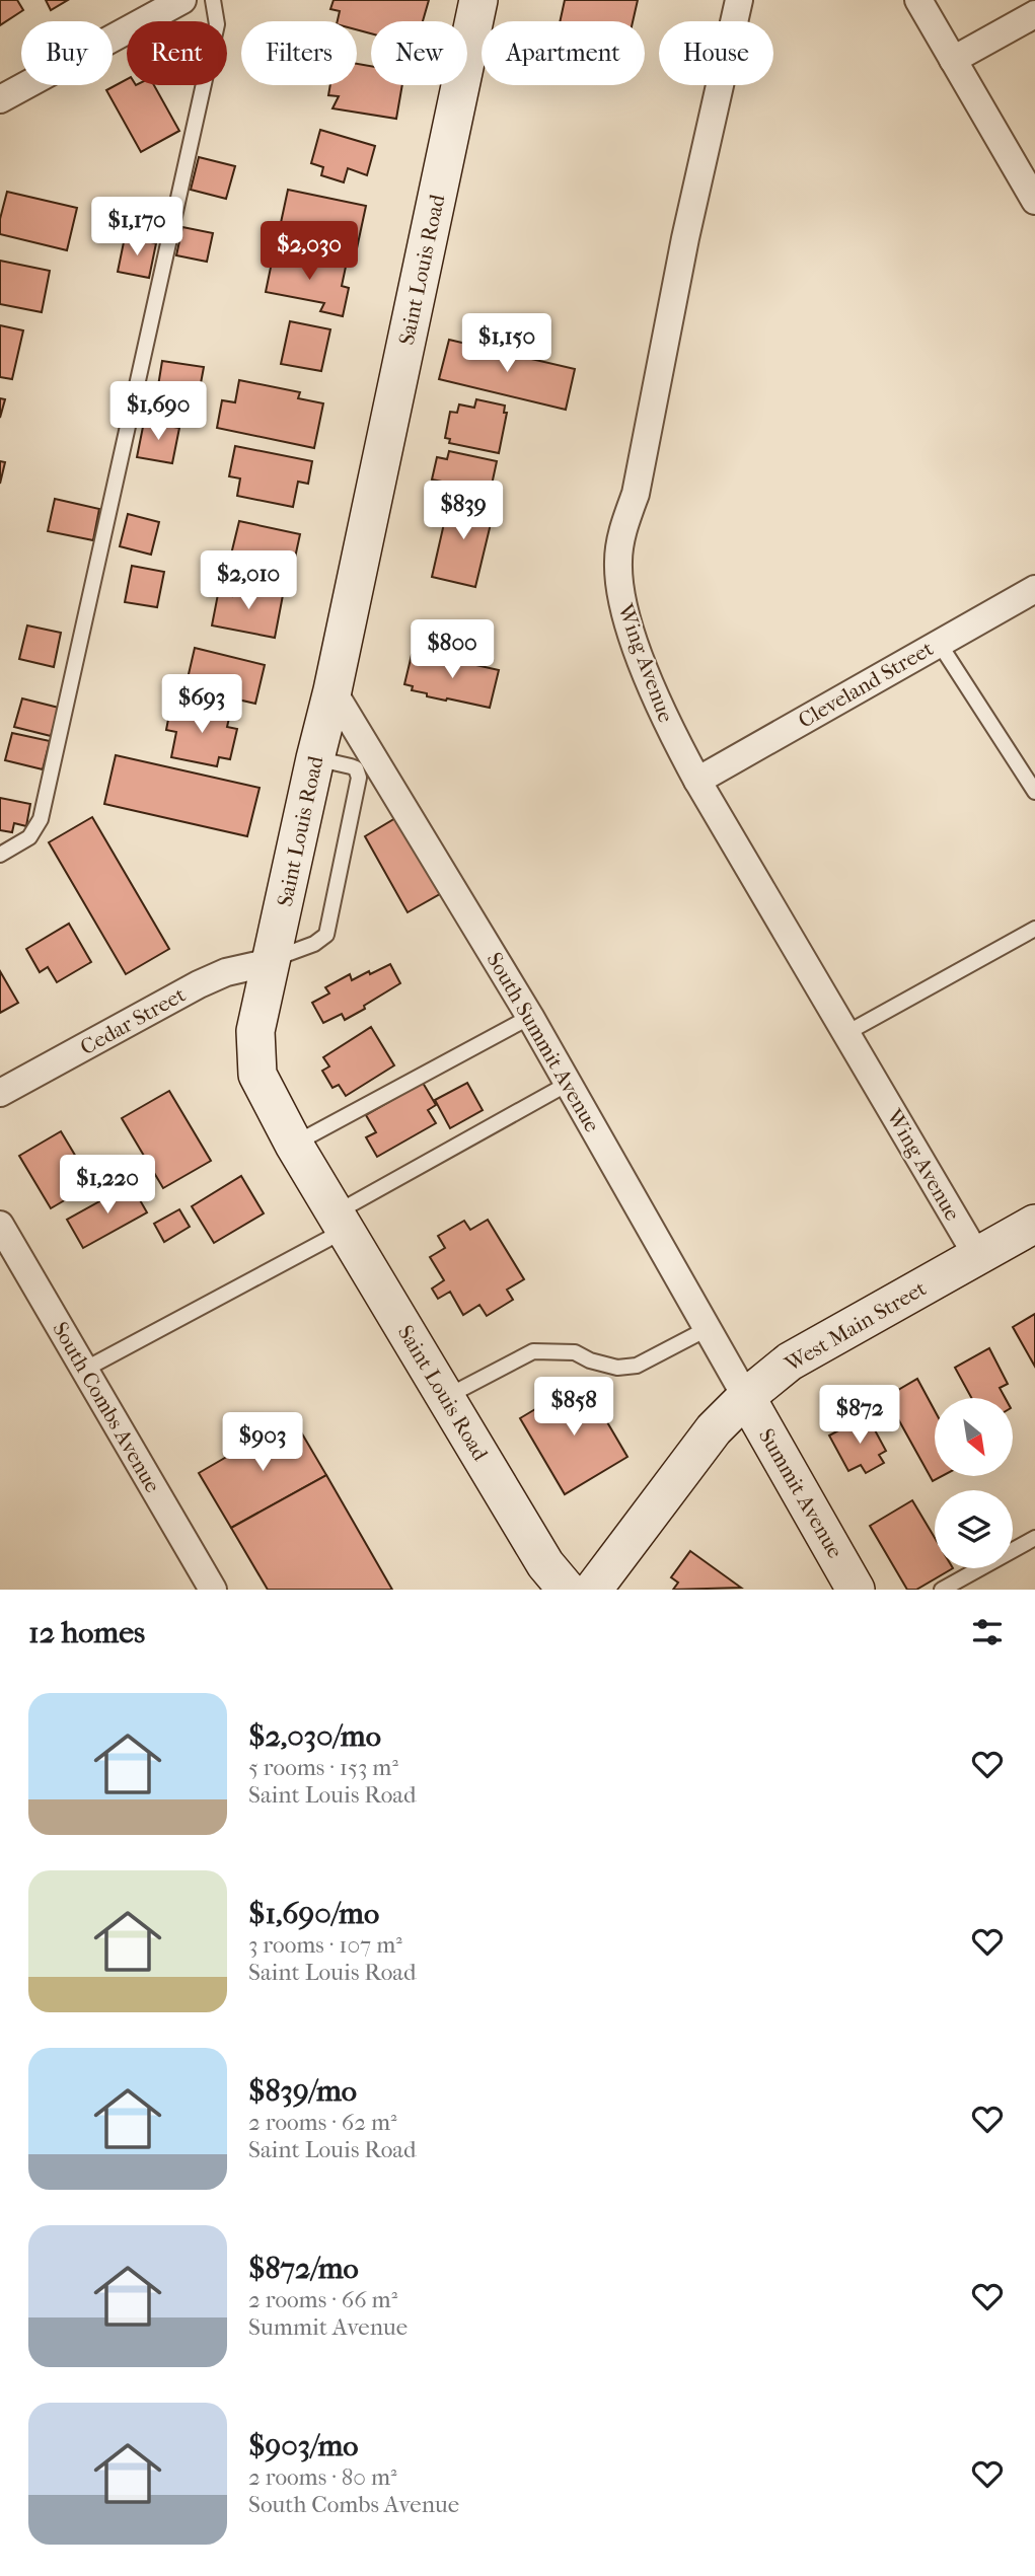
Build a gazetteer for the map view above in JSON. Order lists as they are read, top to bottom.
{
  "streets": {
    "street": [
      "Saint Louis Road",
      "Wing Avenue",
      "Cleveland Street",
      "Cedar Street",
      "South Summit Avenue",
      "West Main Street",
      "South Combs Avenue",
      "Summit Avenue"
    ]
  },
  "crossings": [
    ["Saint Louis Road", "Cedar Street"],
    ["Saint Louis Road", "South Summit Avenue"],
    ["Wing Avenue", "Cleveland Street"],
    ["Wing Avenue", "West Main Street"],
    ["South Summit Avenue", "West Main Street"],
    ["South Summit Avenue", "Summit Avenue"],
    ["West Main Street", "Summit Avenue"]
  ],
  "north": "bottom right",
  "page": {
    "chip": [
      "Buy",
      "Rent",
      "Filters",
      "New",
      "Apartment",
      "House"
    ],
    "price": [
      "$1,170",
      "$2,030",
      "$1,150",
      "$1,690",
      "$839",
      "$2,010",
      "$800",
      "$693",
      "$1,220",
      "$858",
      "$872",
      "$903"
    ],
    "heading": "12 homes",
    "list": [
      {
        "name": "$2,030/mo",
        "note": "5 rooms · 153 m² · Saint Louis Road"
      },
      {
        "name": "$1,690/mo",
        "note": "3 rooms · 107 m² · Saint Louis Road"
      },
      {
        "name": "$839/mo",
        "note": "2 rooms · 62 m² · Saint Louis Road"
      },
      {
        "name": "$872/mo",
        "note": "2 rooms · 66 m² · Summit Avenue"
      },
      {
        "name": "$903/mo",
        "note": "2 rooms · 80 m² · South Combs Avenue"
      }
    ]
  }
}
